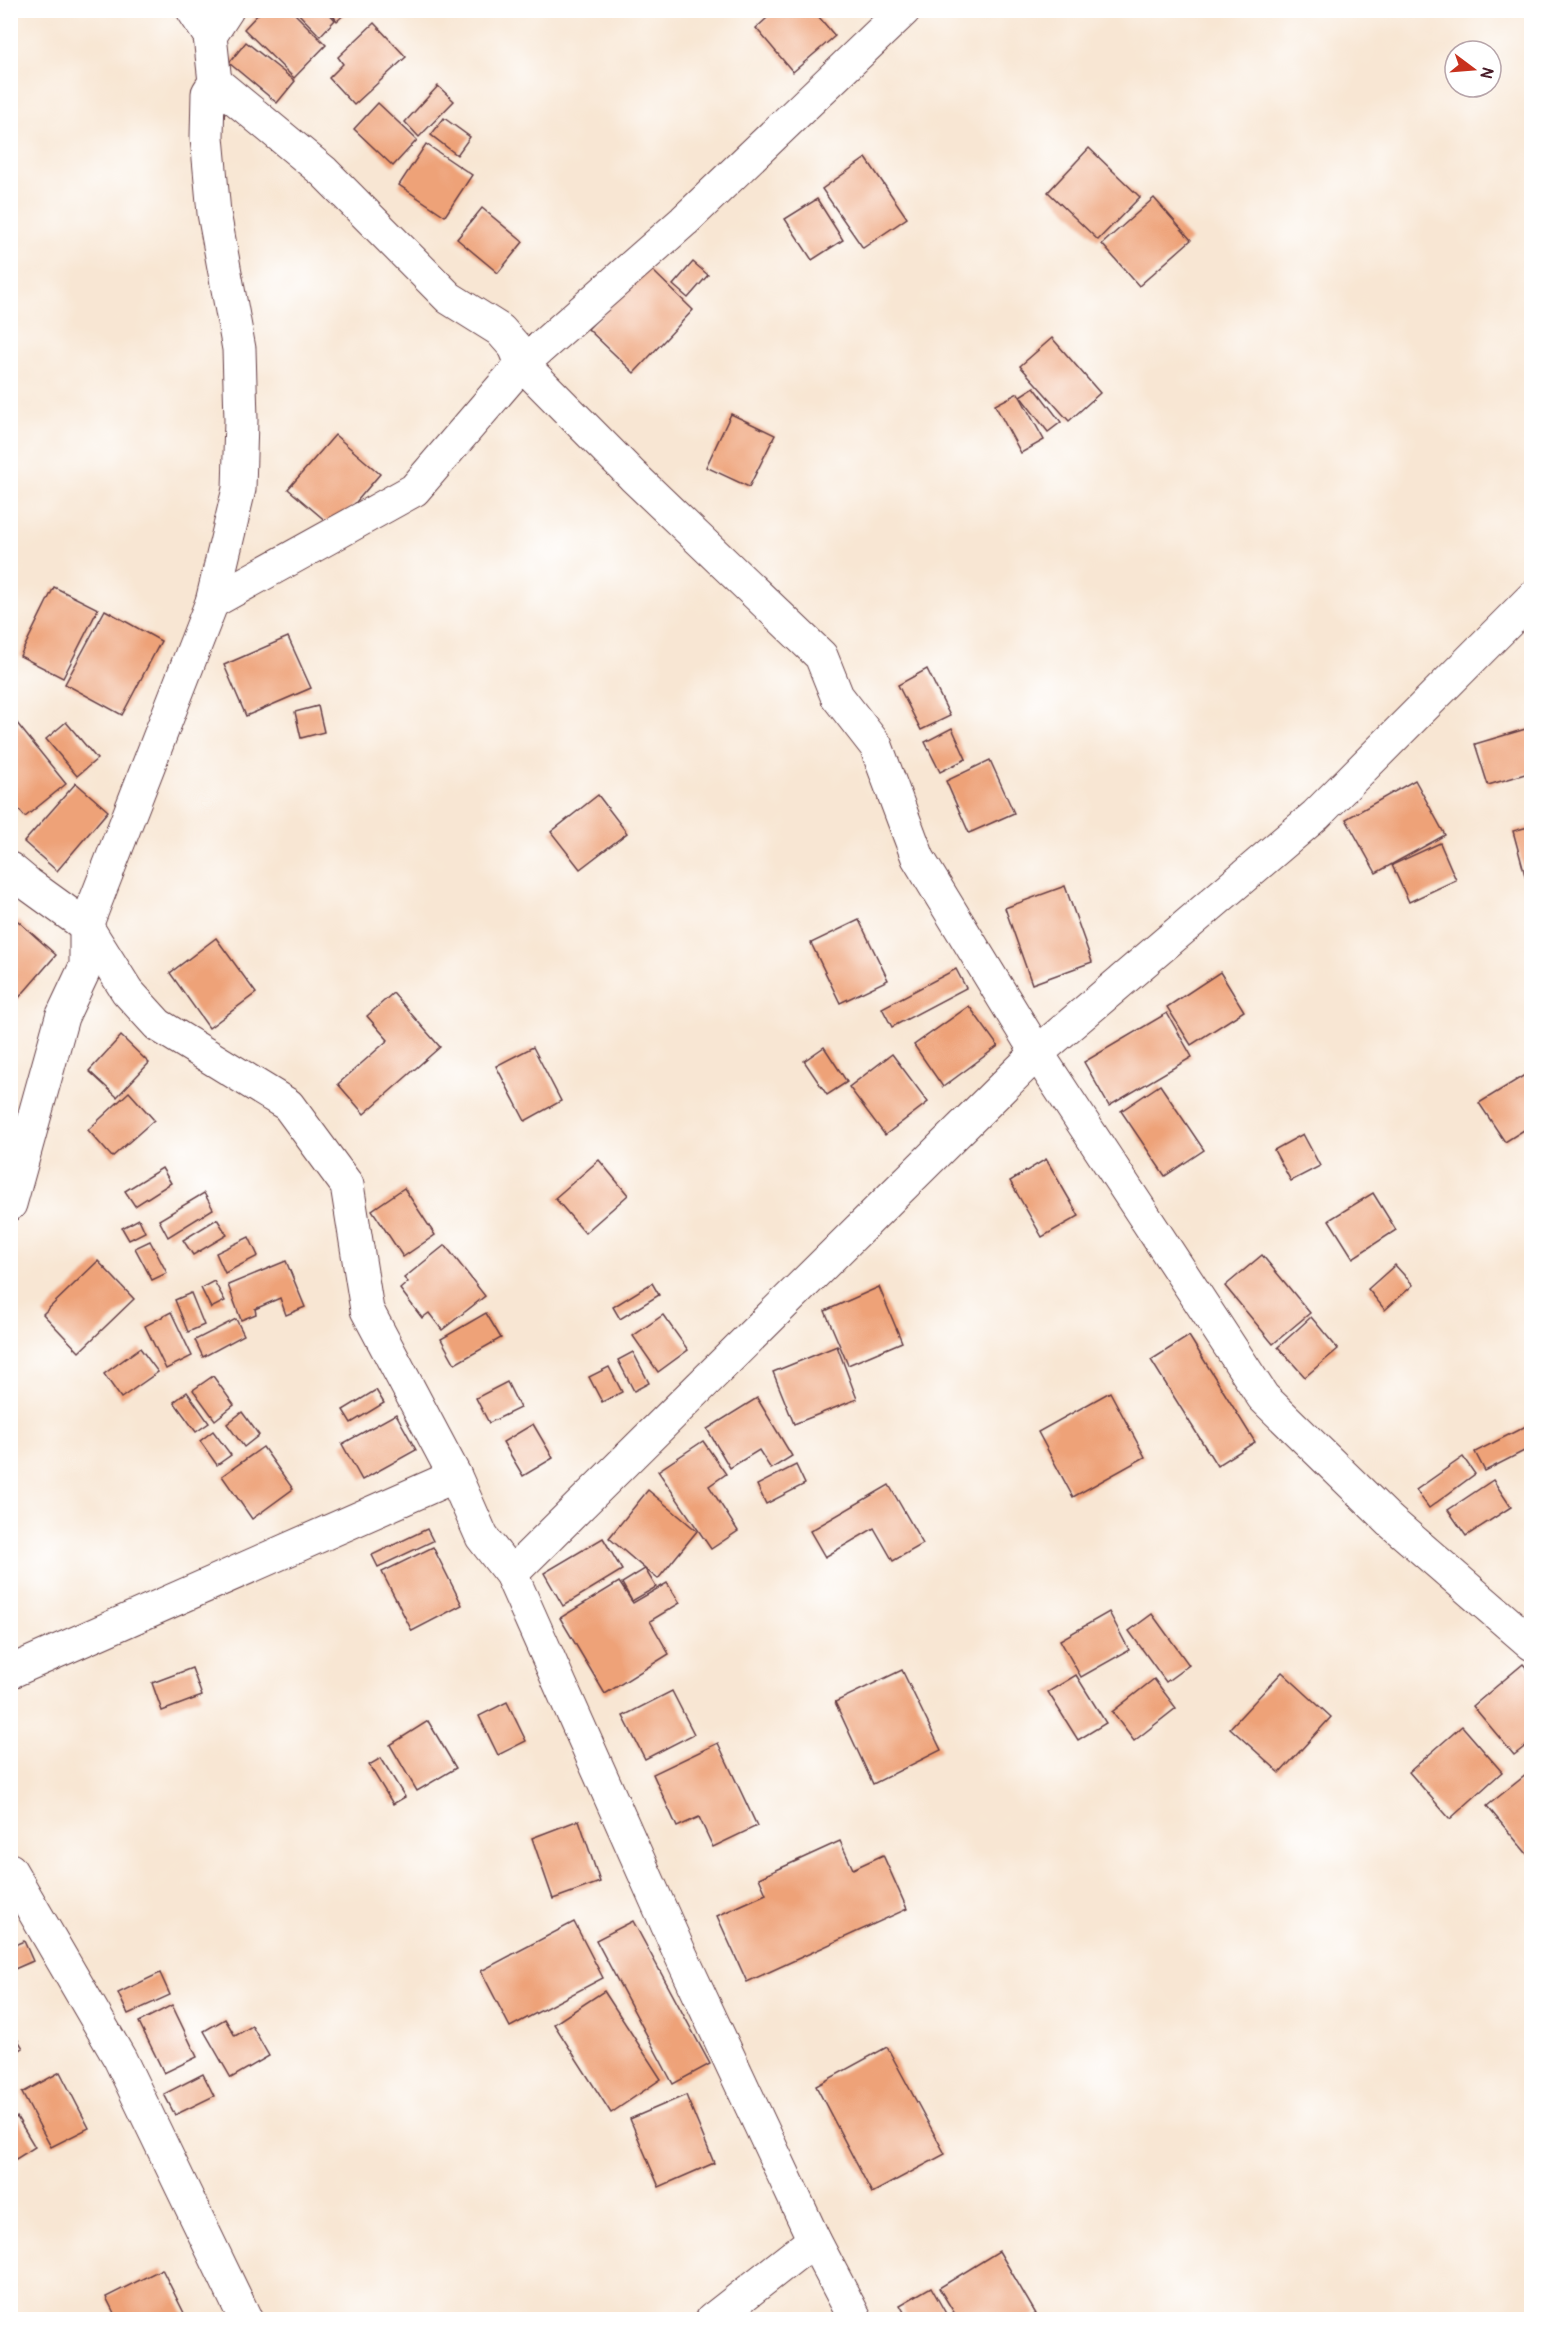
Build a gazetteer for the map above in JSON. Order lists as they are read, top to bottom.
{
  "north": "right"
}
